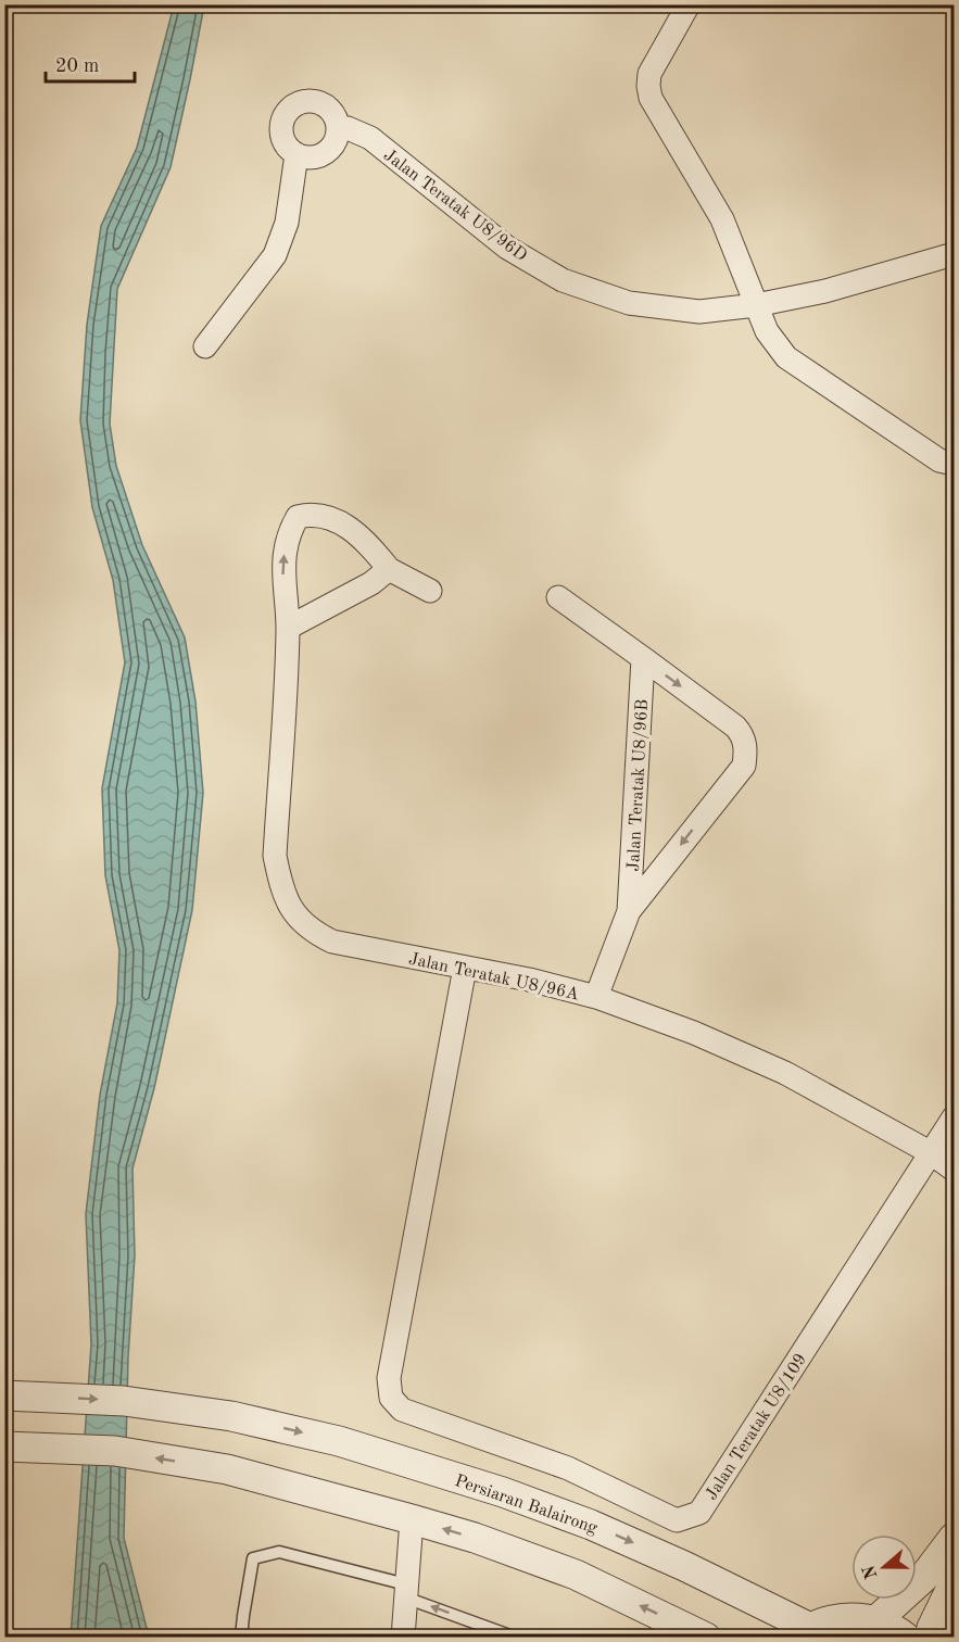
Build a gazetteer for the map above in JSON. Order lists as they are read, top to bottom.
{
  "streets": {
    "street": [
      "Jalan Teratak U8/96D",
      "Jalan Teratak U8/96B",
      "Jalan Teratak U8/96A",
      "Jalan Teratak U8/109",
      "Persiaran Balairong"
    ]
  },
  "crossings": [
    ["Jalan Teratak U8/96B", "Jalan Teratak U8/96A"],
    ["Jalan Teratak U8/96A", "Jalan Teratak U8/109"]
  ],
  "scale_bar": "20 m",
  "north": "left"
}
